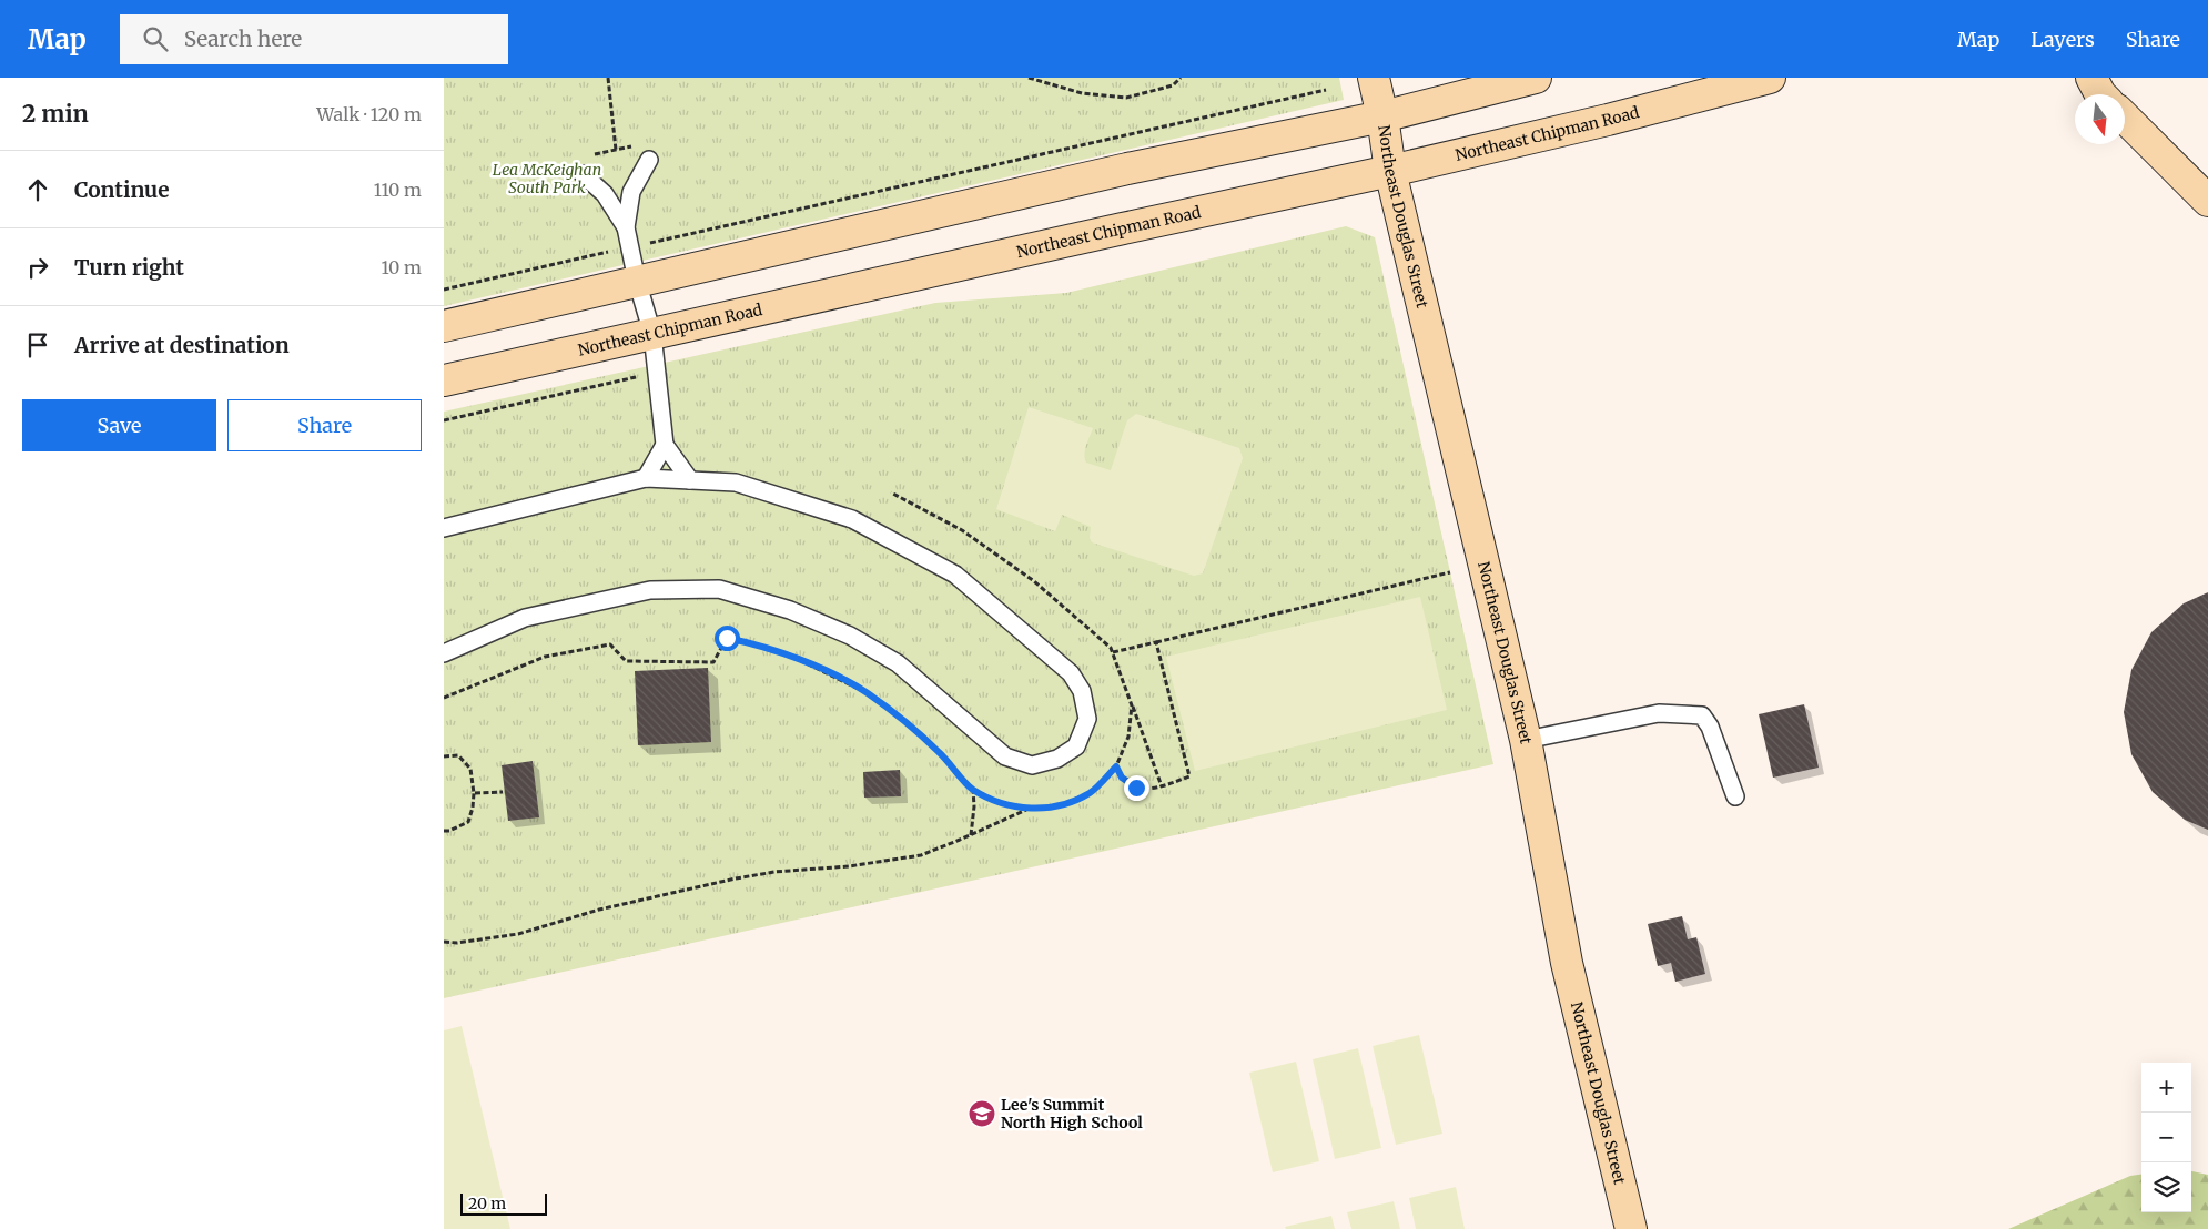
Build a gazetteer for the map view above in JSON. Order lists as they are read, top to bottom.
{
  "streets": {
    "main road": ["Northeast Chipman Road", "Northeast Douglas Street"]
  },
  "crossings": [
    ["Northeast Chipman Road", "Northeast Douglas Street"]
  ],
  "parks": ["Lea McKeighan South Park"],
  "places": {
    "school or university": ["Lee's Summit North High School"]
  },
  "scale_bar": "20 m",
  "north": "bottom",
  "page": {
    "header": "Map",
    "search": "Search here",
    "nav": ["Map", "Layers", "Share"],
    "heading": ["2 min", "Walk · 120 m"],
    "list": [
      ["Continue", "110 m"],
      ["Turn right", "10 m"],
      "Arrive at destination"
    ],
    "buttons": ["Save", "Share"],
    "map_buttons": ["+", "−"],
    "scale": "20 m"
  }
}
